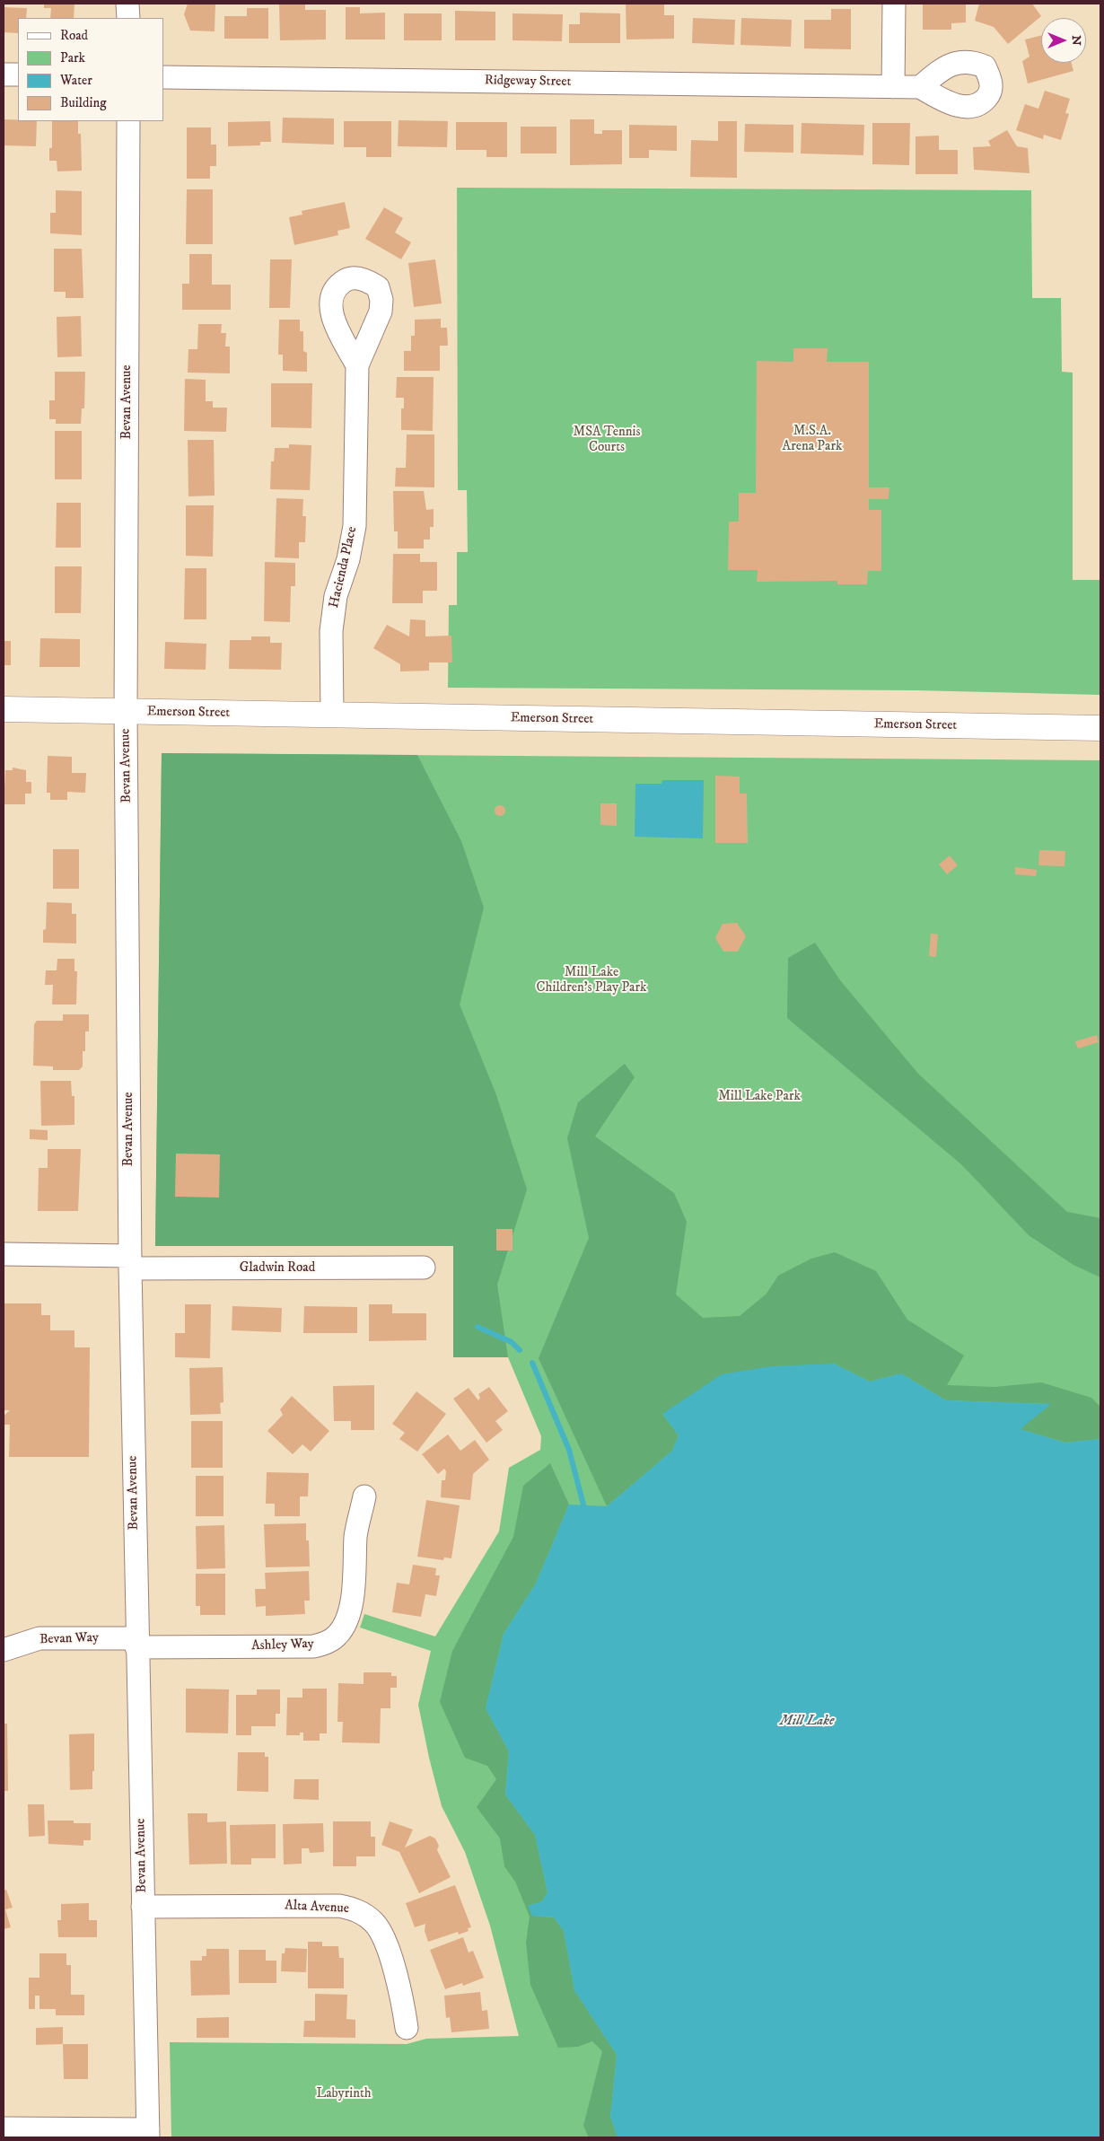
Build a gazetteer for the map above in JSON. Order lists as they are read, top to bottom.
{
  "streets": {
    "main road": ["Emerson Street"],
    "street": [
      "Ridgeway Street",
      "Bevan Avenue",
      "Hacienda Place",
      "Gladwin Road",
      "Bevan Way",
      "Ashley Way",
      "Alta Avenue"
    ]
  },
  "crossings": [
    ["Bevan Avenue", "Emerson Street"],
    ["Bevan Avenue", "Gladwin Road"],
    ["Bevan Avenue", "Bevan Way"],
    ["Bevan Avenue", "Ashley Way"],
    ["Bevan Avenue", "Alta Avenue"],
    ["Hacienda Place", "Emerson Street"],
    ["Bevan Way", "Ashley Way"]
  ],
  "water": ["Mill Lake"],
  "parks": [
    "M.S.A. Arena Park",
    "MSA Tennis Courts",
    "Mill Lake Children's Play Park",
    "Mill Lake Park",
    "Labyrinth"
  ],
  "legend": [
    "Road",
    "Park",
    "Water",
    "Building"
  ],
  "north": "right"
}
